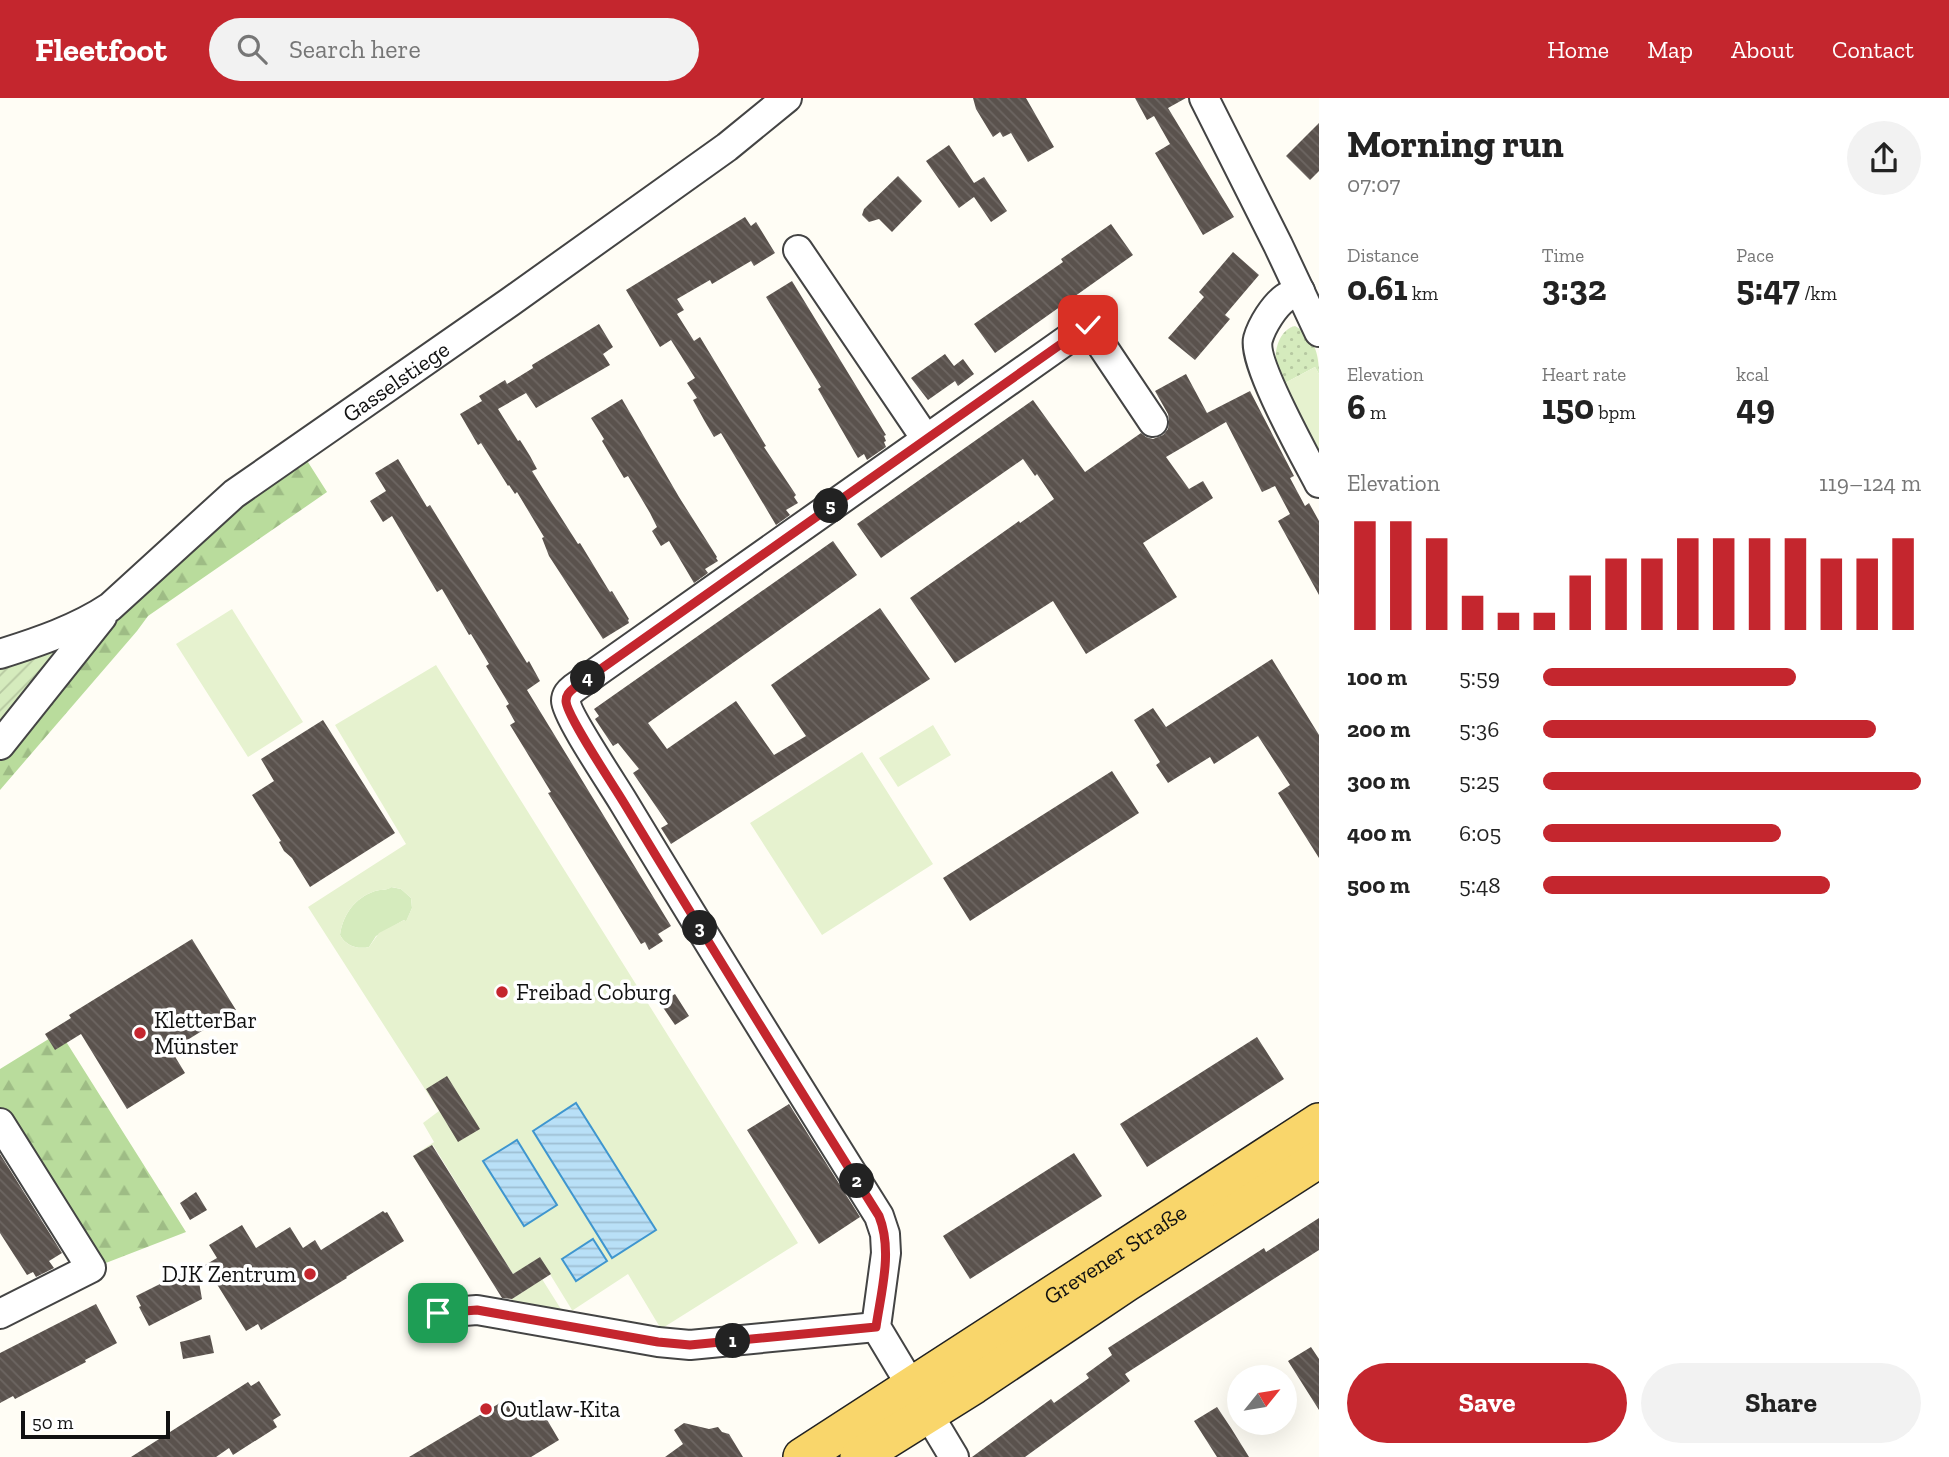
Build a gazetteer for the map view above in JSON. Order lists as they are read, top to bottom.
{
  "streets": {
    "main road": ["Grevener Straße"],
    "street": ["Gasselstiege"]
  },
  "places": [
    "Freibad Coburg",
    "KletterBar Münster",
    "DJK Zentrum",
    "Outlaw-Kita"
  ],
  "scale_bar": "50 m",
  "north": "top right",
  "page": {
    "header": "Fleetfoot",
    "search": "Search here",
    "nav": [
      "Home",
      "Map",
      "About",
      "Contact"
    ],
    "heading": ["Morning run", "07:07"],
    "stats": [
      ["Distance", "0.61 km"],
      ["Time", "3:32"],
      ["Pace", "5:47 /km"],
      ["Elevation", "6 m"],
      ["Heart rate", "150 bpm"],
      ["kcal", "49"]
    ],
    "chart": ["Elevation", "119–124 m"],
    "pins": [
      "5",
      "4",
      "3",
      "2",
      "1"
    ],
    "list": [
      {
        "name": "100 m",
        "note": "5:59"
      },
      {
        "name": "200 m",
        "note": "5:36"
      },
      {
        "name": "300 m",
        "note": "5:25"
      },
      {
        "name": "400 m",
        "note": "6:05"
      },
      {
        "name": "500 m",
        "note": "5:48"
      }
    ],
    "buttons": ["Save", "Share"],
    "scale": "50 m"
  }
}
